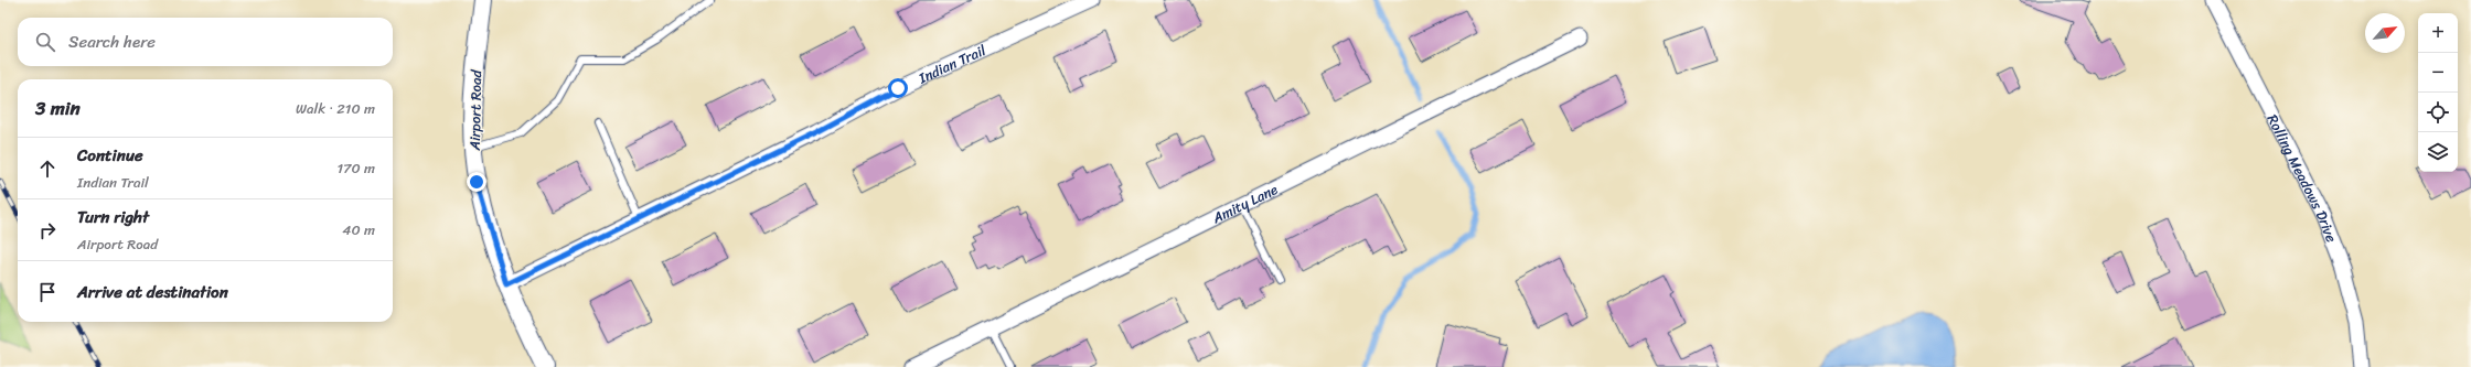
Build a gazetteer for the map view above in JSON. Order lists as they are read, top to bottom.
{
  "streets": {
    "street": [
      "Indian Trail",
      "Airport Road",
      "Rolling Meadows Drive",
      "Amity Lane"
    ]
  },
  "crossings": [
    ["Indian Trail", "Airport Road"]
  ],
  "north": "top right",
  "page": {
    "map_buttons": ["+", "−"],
    "search": "Search here",
    "heading": ["3 min", "Walk · 210 m"],
    "list": [
      ["Continue", "Indian Trail", "170 m"],
      ["Turn right", "Airport Road", "40 m"],
      "Arrive at destination"
    ]
  }
}
